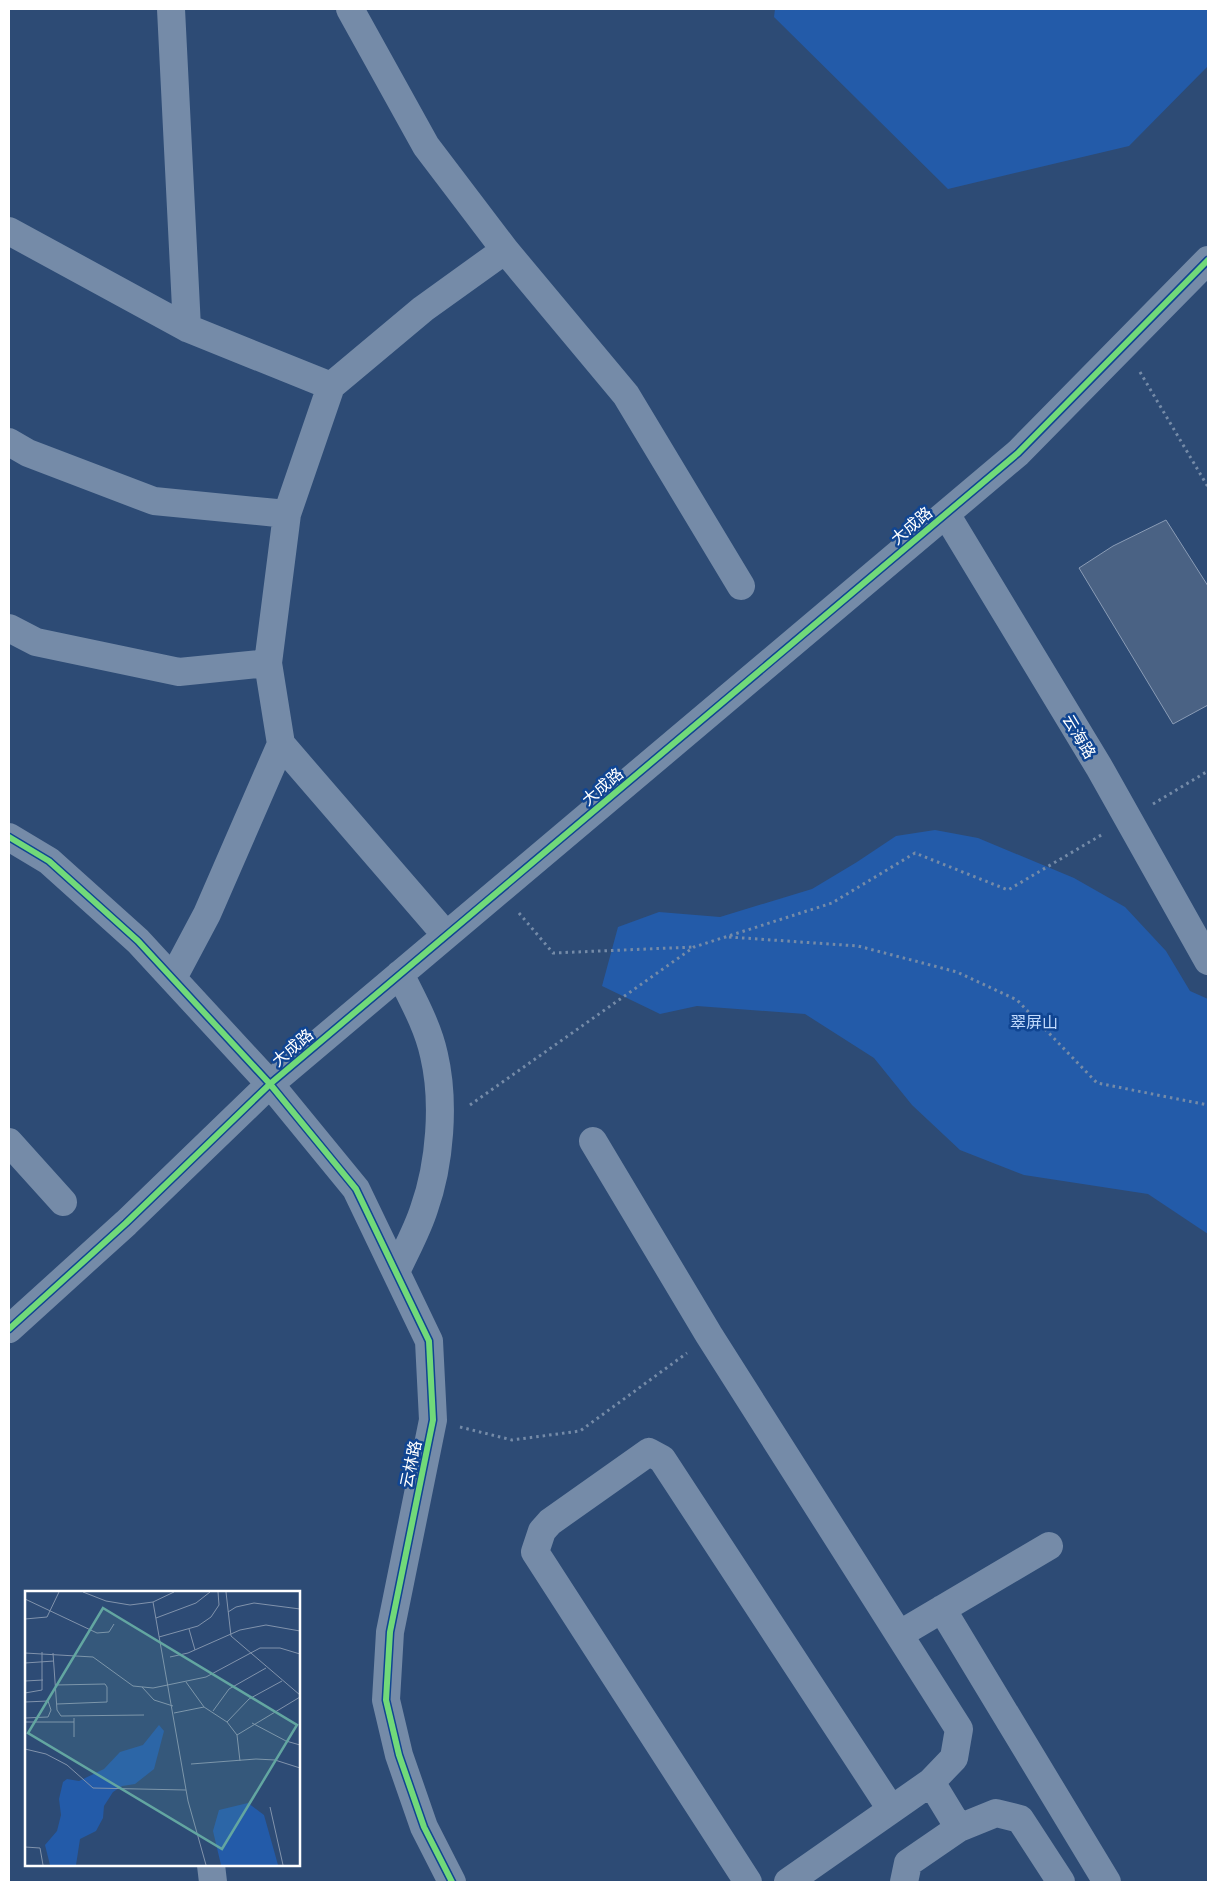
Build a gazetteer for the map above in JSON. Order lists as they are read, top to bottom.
{
  "streets": {
    "street": ["大成路", "云海路", "云林路"]
  },
  "crossings": [
    ["大成路", "云海路"],
    ["大成路", "云林路"]
  ],
  "parks": ["翠屏山"]
}
